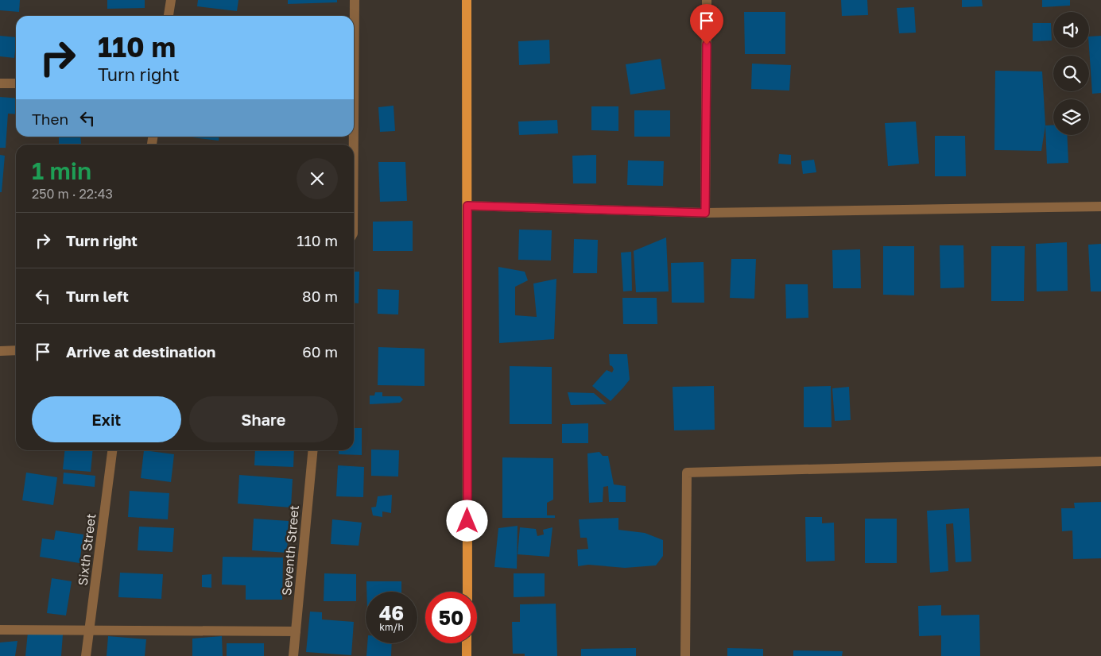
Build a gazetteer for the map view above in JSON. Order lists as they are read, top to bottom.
{
  "streets": {
    "street": ["Sixth Street", "Seventh Street"]
  },
  "page": {
    "turn": ["110 m", "Turn right"],
    "then": "Then",
    "heading": ["1 min", "250 m · 22:43"],
    "list": [
      {
        "name": "Turn right",
        "value": "110 m"
      },
      {
        "name": "Turn left",
        "value": "80 m"
      },
      {
        "name": "Arrive at destination",
        "value": "60 m"
      }
    ],
    "buttons": ["Exit", "Share"],
    "speed": "46 km/h",
    "limit": "50"
  }
}
